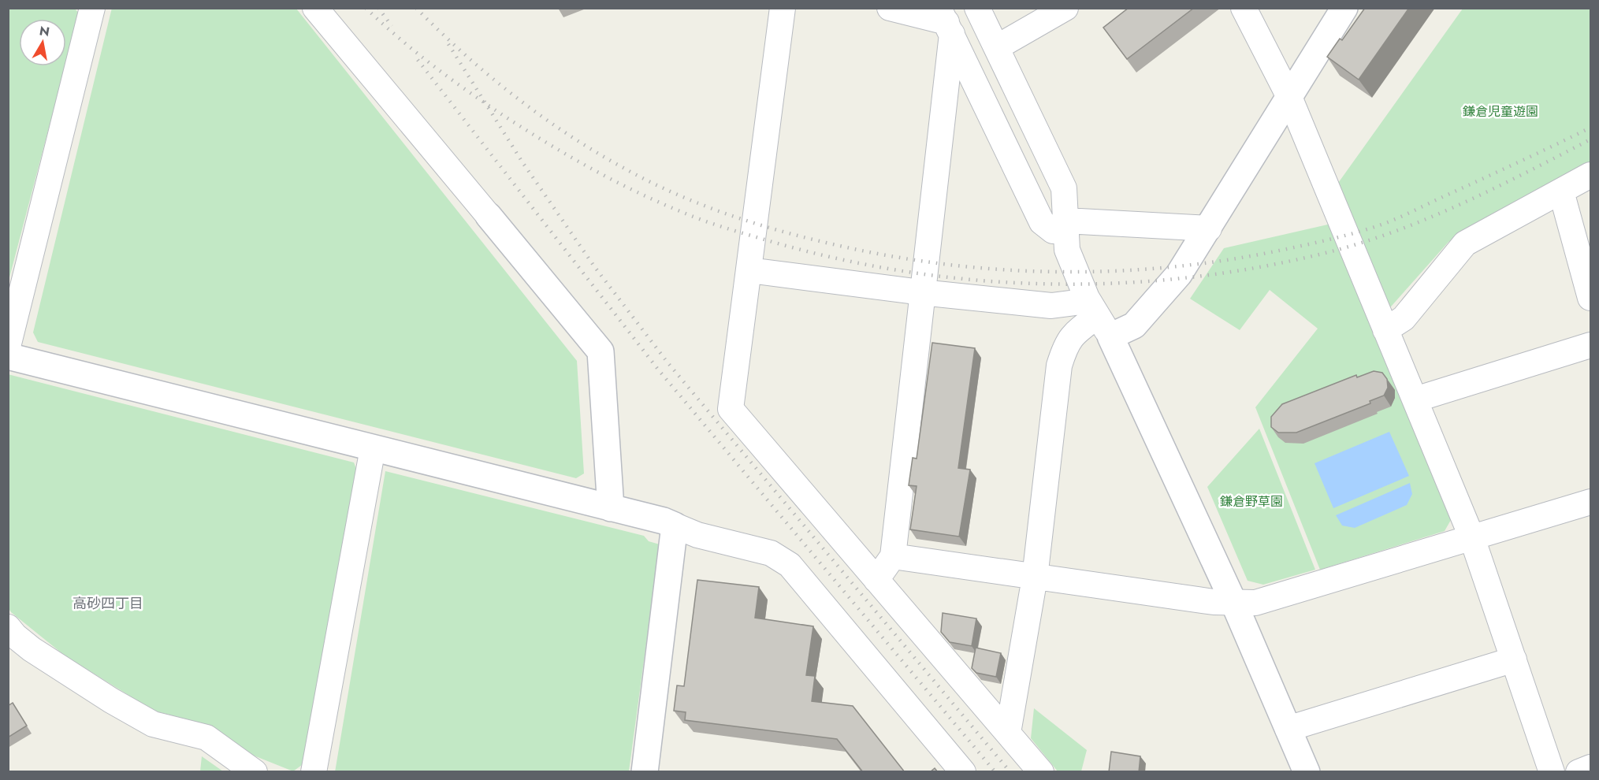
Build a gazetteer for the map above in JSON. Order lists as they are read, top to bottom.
{
  "districts": ["高砂四丁目"],
  "parks": ["鎌倉児童遊園", "鎌倉野草園"],
  "north": "top"
}
